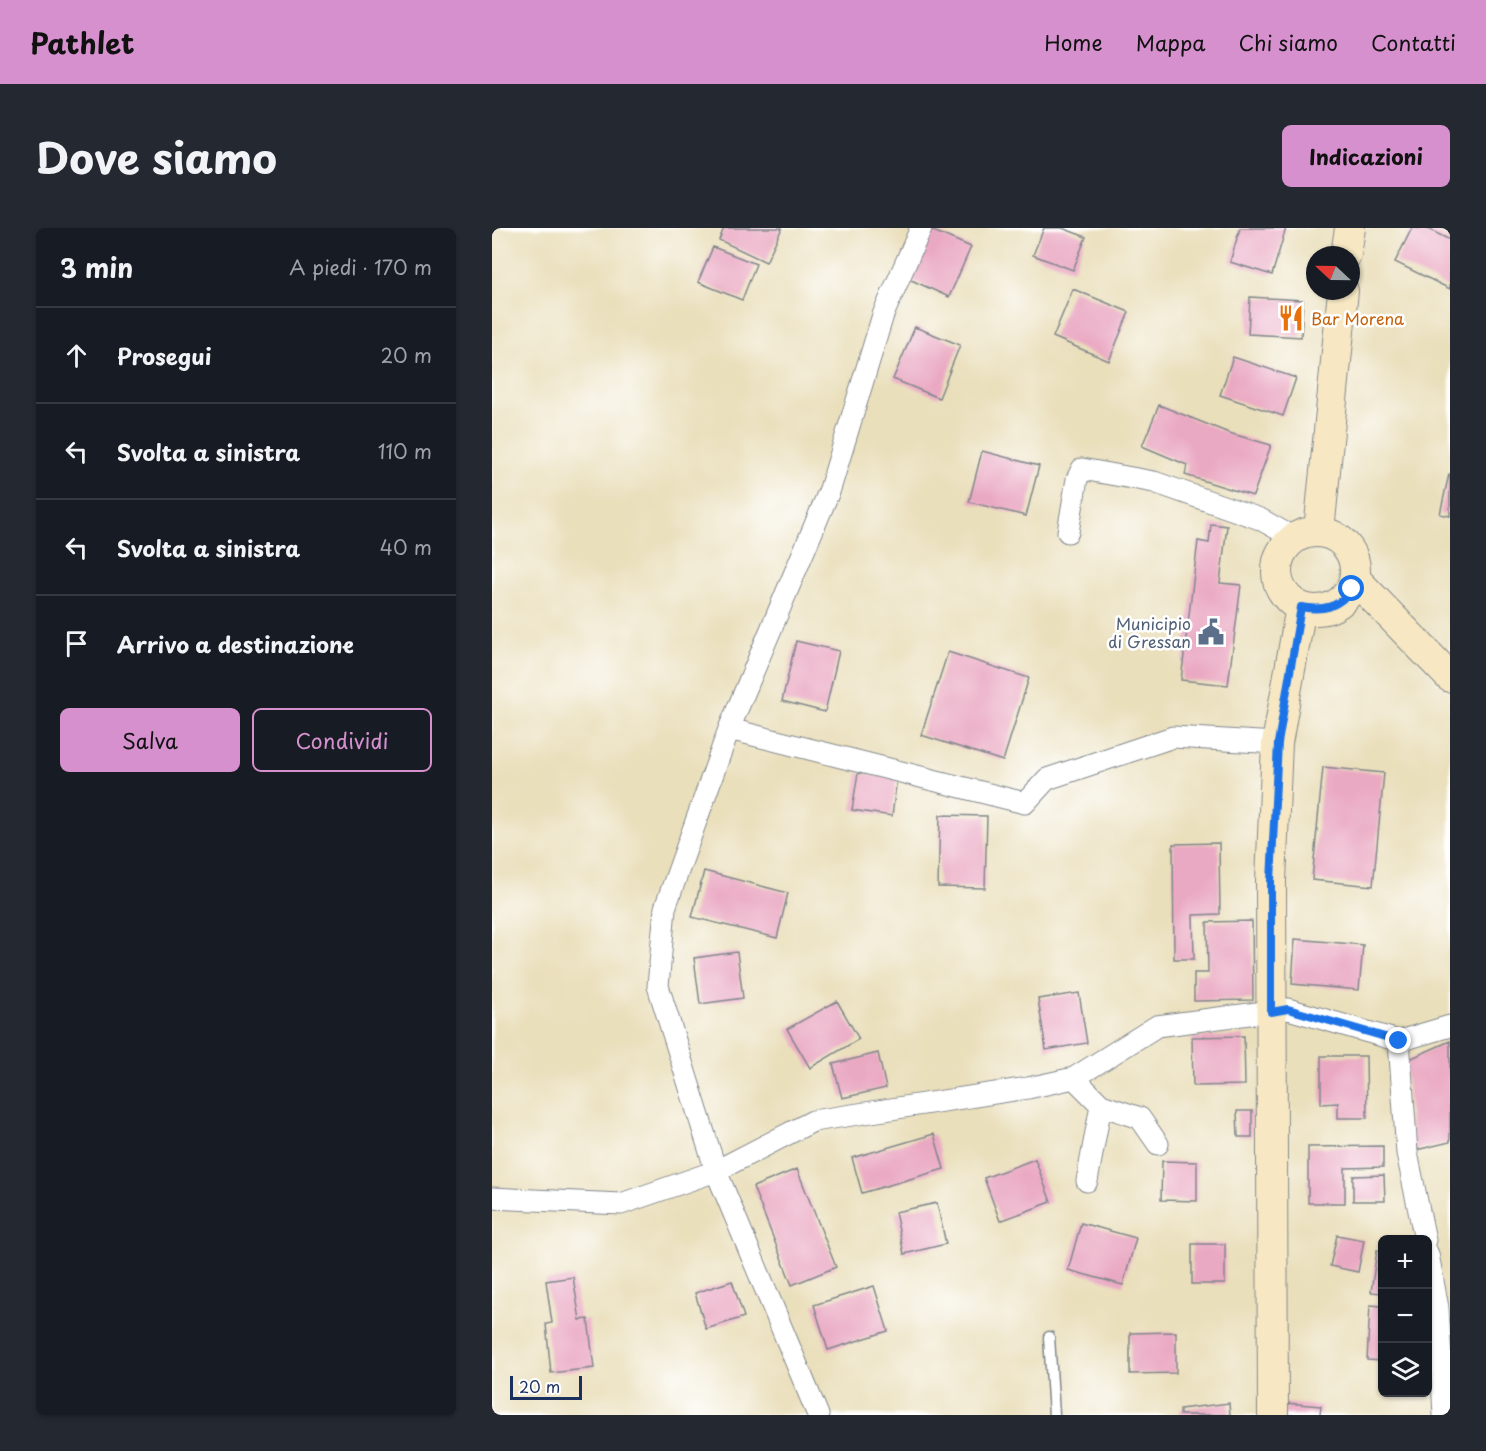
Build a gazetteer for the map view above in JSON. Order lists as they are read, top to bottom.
{
  "places": {
    "restaurant": ["Bar Morena"],
    "public building": ["Municipio di Gressan"]
  },
  "scale_bar": "20 m",
  "north": "left",
  "page": {
    "header": "Pathlet",
    "nav": [
      "Home",
      "Mappa",
      "Chi siamo",
      "Contatti"
    ],
    "title": "Dove siamo",
    "buttons": [
      "Indicazioni",
      ["Salva", "Condividi"]
    ],
    "heading": ["3 min", "A piedi · 170 m"],
    "list": [
      ["Prosegui", "20 m"],
      ["Svolta a sinistra", "110 m"],
      ["Svolta a sinistra", "40 m"],
      "Arrivo a destinazione"
    ],
    "map_buttons": ["+", "−"],
    "scale": "20 m"
  }
}
